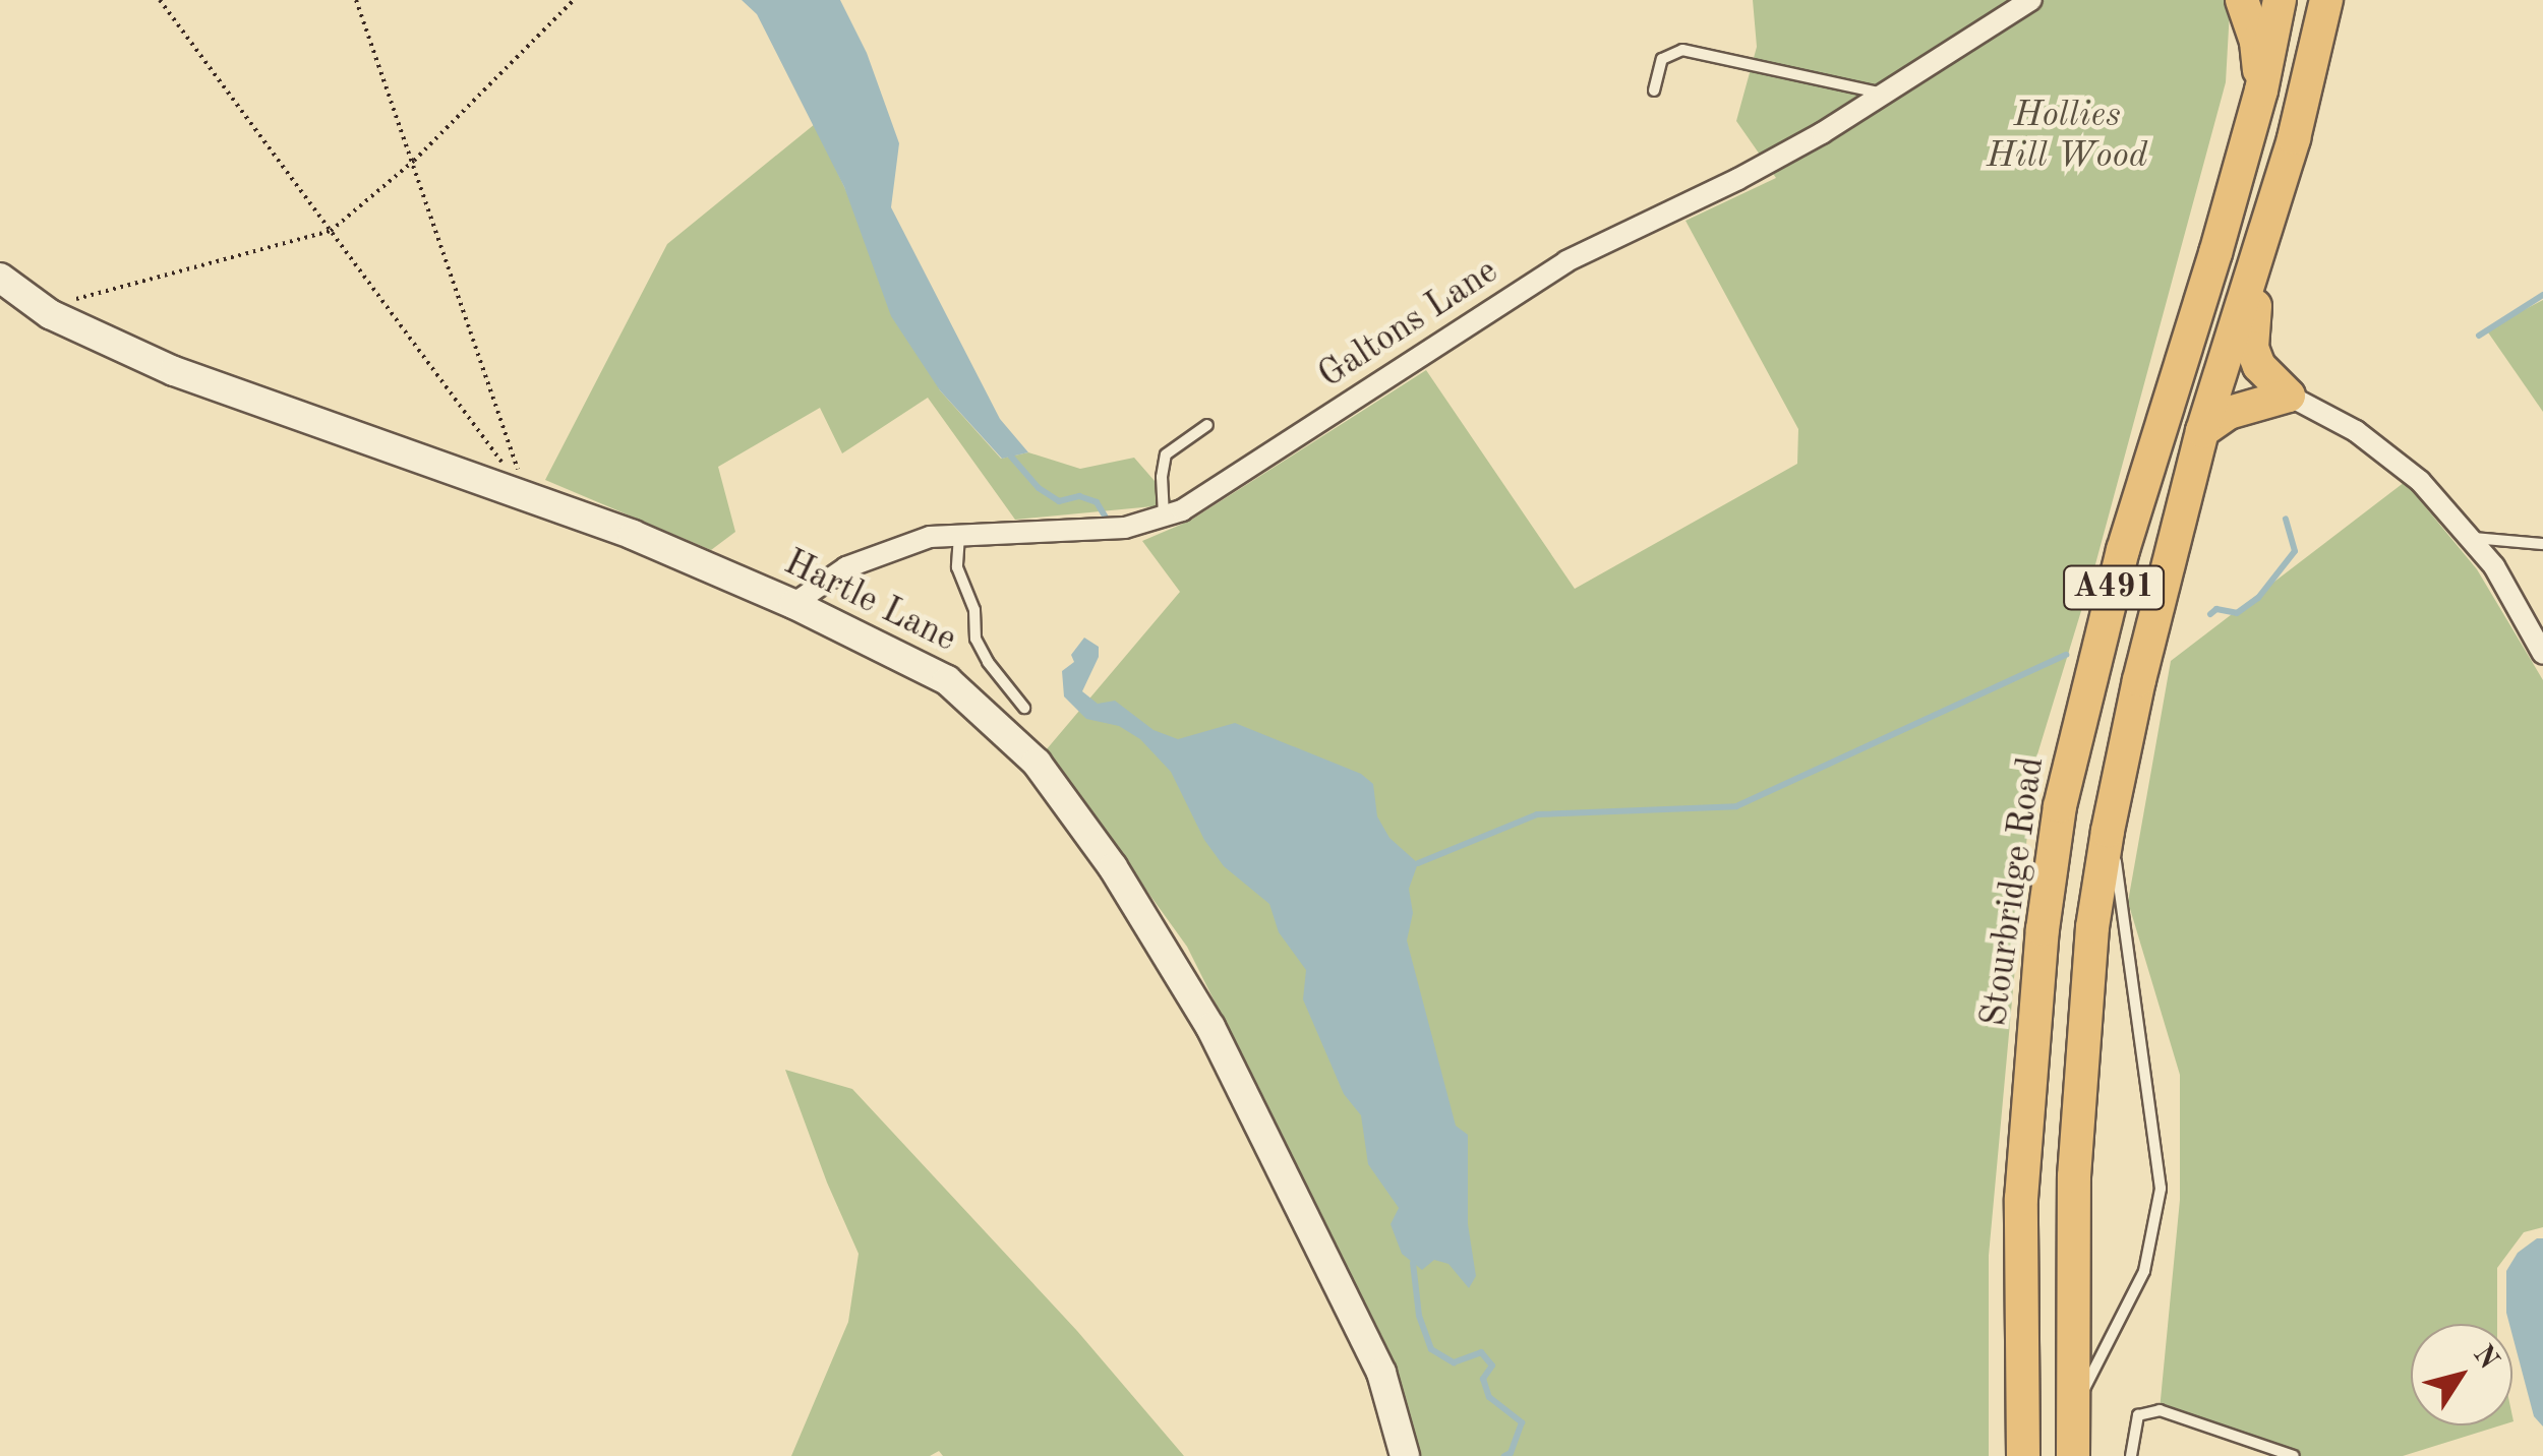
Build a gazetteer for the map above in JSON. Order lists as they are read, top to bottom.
{
  "streets": {
    "highway": ["A491", "Stourbridge Road"],
    "main road": ["Hartle Lane"],
    "street": ["Galtons Lane"]
  },
  "crossings": [
    ["Galtons Lane", "Hartle Lane"]
  ],
  "parks": ["Hollies Hill Wood"],
  "north": "top right"
}
